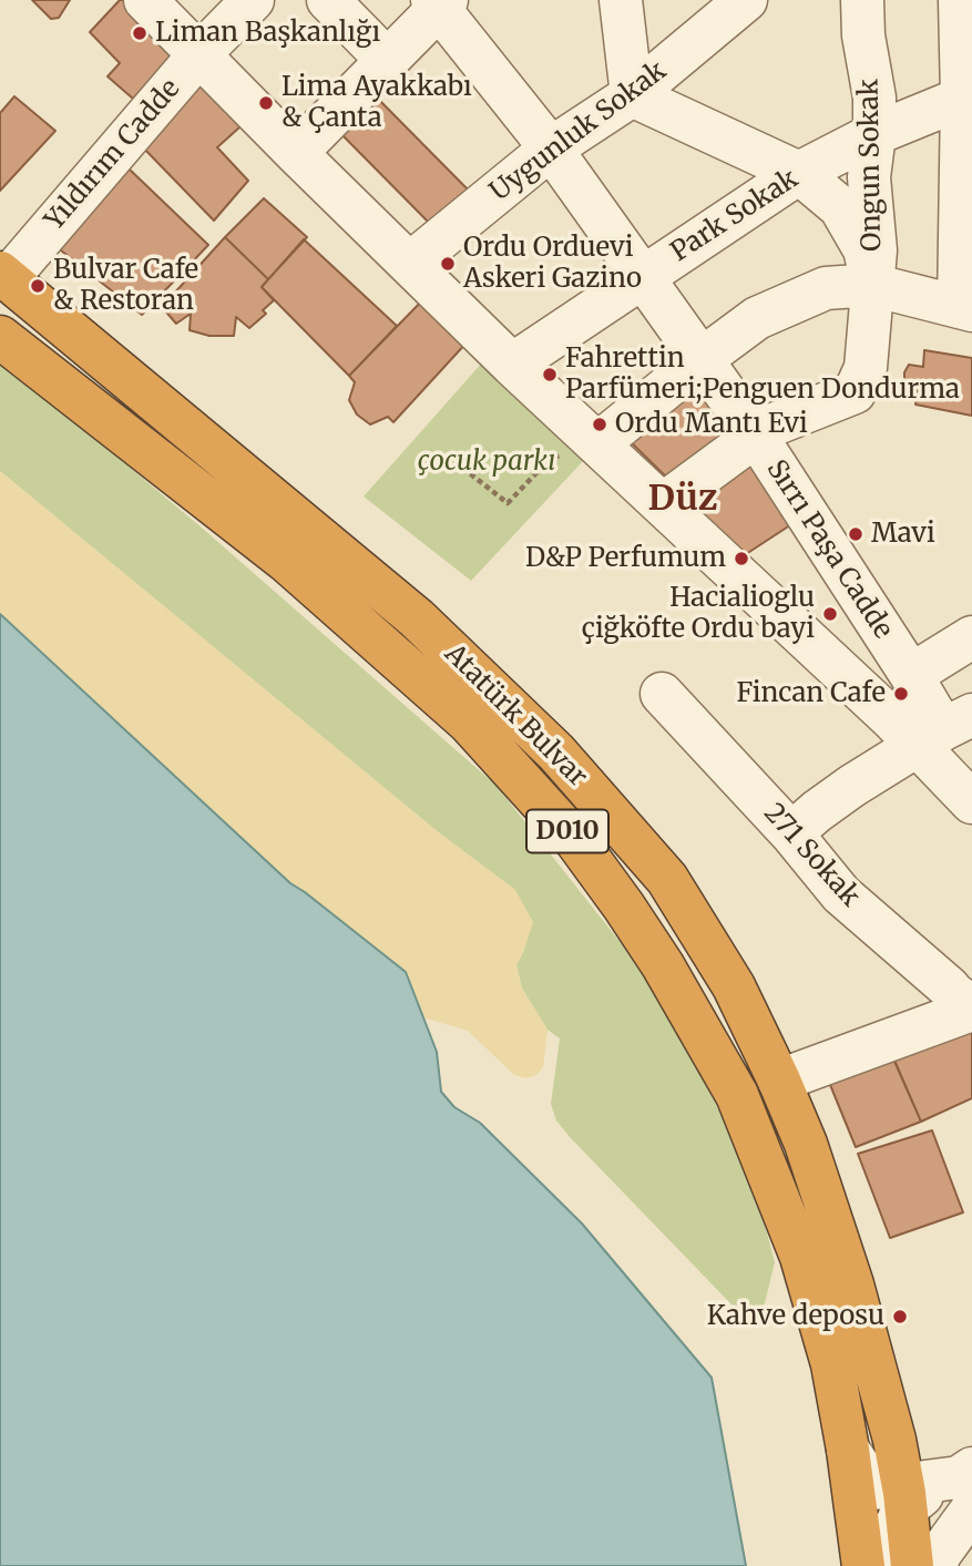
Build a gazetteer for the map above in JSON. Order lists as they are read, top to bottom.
{
  "streets": {
    "highway": ["Atatürk Bulvar", "D010"],
    "street": [
      "Uygunluk Sokak",
      "Yıldırım Cadde",
      "Ongun Sokak",
      "Park Sokak",
      "Sırrı Paşa Cadde",
      "271 Sokak"
    ]
  },
  "crossings": [
    ["Uygunluk Sokak", "Sırrı Paşa Cadde"],
    ["Yıldırım Cadde", "Atatürk Bulvar"],
    ["Ongun Sokak", "Park Sokak"],
    ["Ongun Sokak", "Sırrı Paşa Cadde"],
    ["Park Sokak", "Sırrı Paşa Cadde"]
  ],
  "districts": ["Düz"],
  "parks": ["çocuk parkı"],
  "places": [
    "Liman Başkanlığı",
    "Lima Ayakkabı & Çanta",
    "Ordu Orduevi Askeri Gazino",
    "Bulvar Cafe & Restoran",
    "Fahrettin Parfümeri;Penguen Dondurma",
    "Ordu Mantı Evi",
    "Mavi",
    "D&P Perfumum",
    "Hacialioglu çiğköfte Ordu bayi",
    "Fincan Cafe",
    "Kahve deposu"
  ]
}
